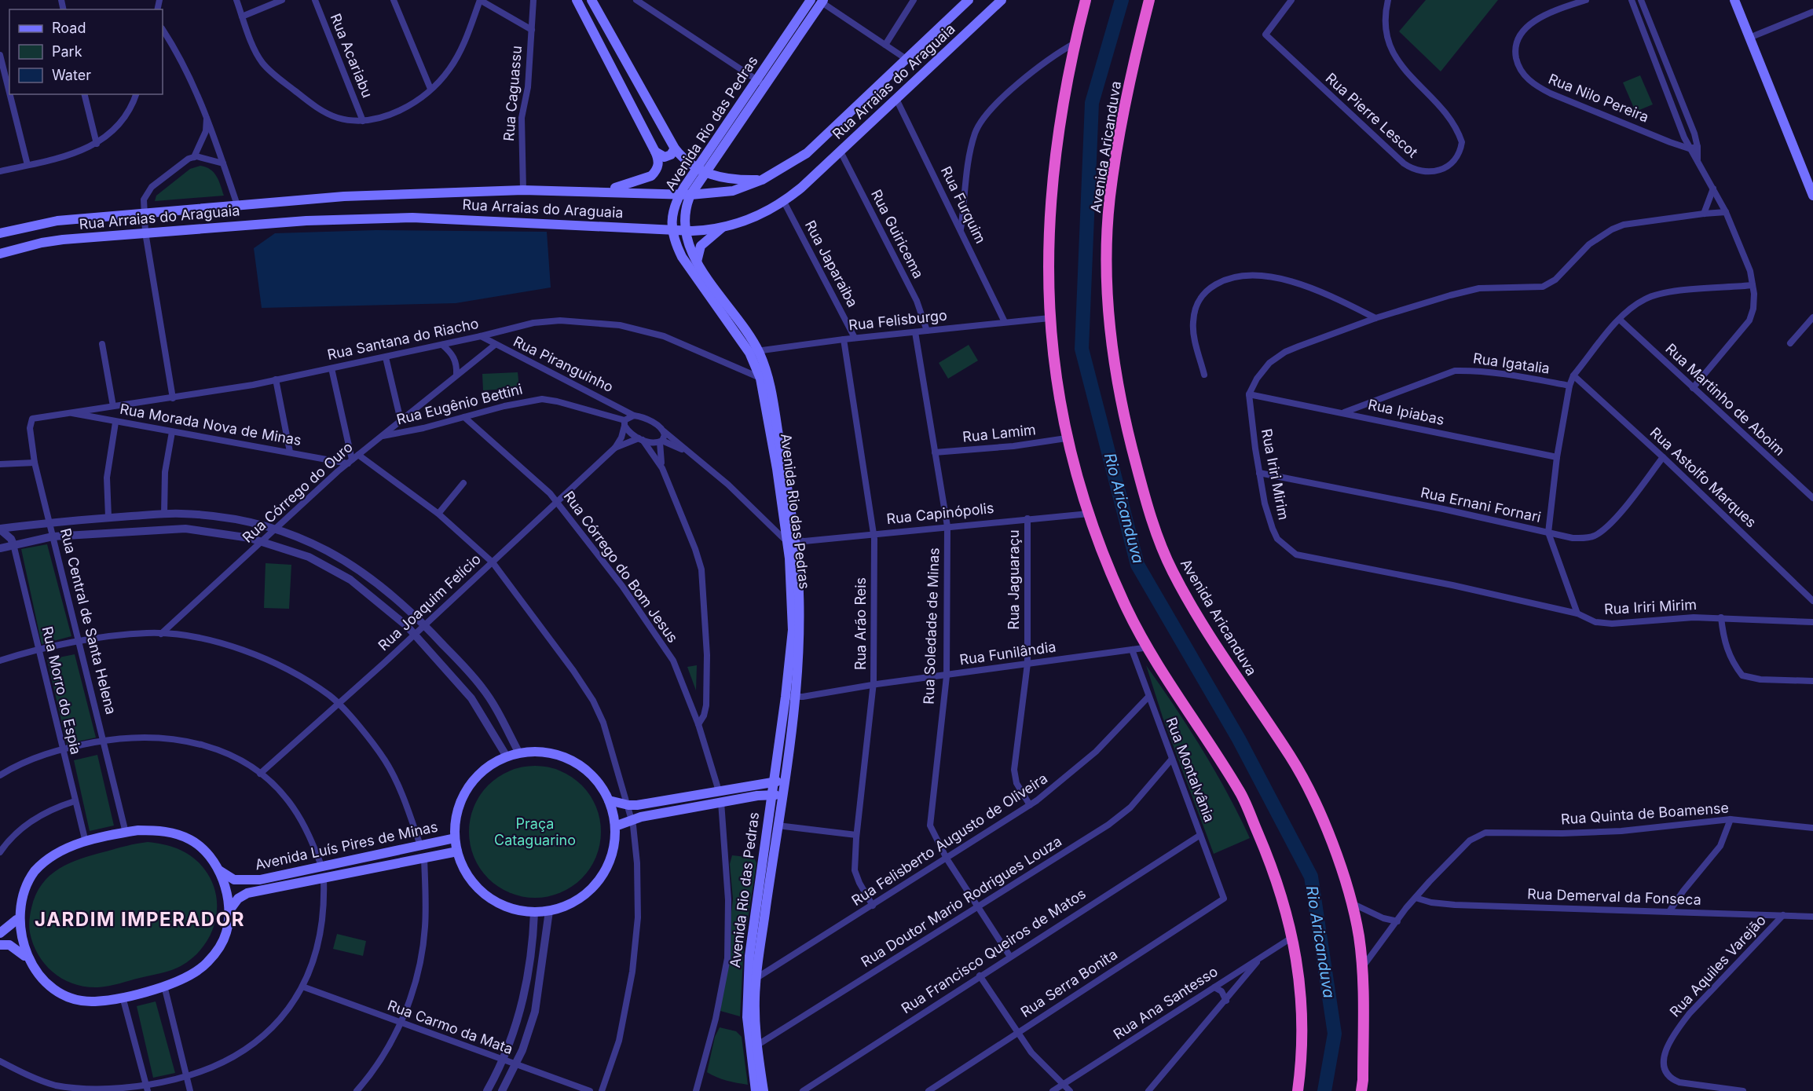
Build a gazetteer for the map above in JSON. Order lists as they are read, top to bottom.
{
  "streets": {
    "highway": ["Avenida Aricanduva"],
    "main road": ["Rua Arraias do Araguaia", "Avenida Rio das Pedras", "Avenida Luís Pires de Minas"],
    "street": [
      "Rua Acariabu",
      "Rua Caguassu",
      "Rua Nilo Pereira",
      "Rua Pierre Lescot",
      "Rua Furquim",
      "Rua Guiricema",
      "Rua Japaraiba",
      "Rua Felisburgo",
      "Rua Santana do Riacho",
      "Rua Igatalia",
      "Rua Piranguinho",
      "Rua Martinho de Aboim",
      "Rua Eugênio Bettini",
      "Rua Ipiabas",
      "Rua Morada Nova de Minas",
      "Rua Lamim",
      "Rua Iriri Mirim",
      "Rua Astolfo Marques",
      "Rua Córrego do Ouro",
      "Rua Ernani Fornari",
      "Rua Capinópolis",
      "Rua Córrego do Bom Jesus",
      "Rua Jaguaraçu",
      "Rua Joaquim Felício",
      "Rua Central de Santa Helena",
      "Rua Arão Reis",
      "Rua Soledade de Minas",
      "Rua Funilândia",
      "Rua Morro do Espia",
      "Rua Montalvânia",
      "Rua Quinta de Boamense",
      "Rua Felisberto Augusto de Oliveira",
      "Rua Demerval da Fonseca",
      "Rua Doutor Mario Rodrigues Louza",
      "Rua Francisco Queiros de Matos",
      "Rua Aquiles Varejão",
      "Rua Serra Bonita",
      "Rua Ana Santesso",
      "Rua Carmo da Mata"
    ]
  },
  "crossings": [
    ["Rua Arraias do Araguaia", "Rua Caguassu"],
    ["Rua Arraias do Araguaia", "Avenida Rio das Pedras"],
    ["Rua Arraias do Araguaia", "Rua Furquim"],
    ["Rua Arraias do Araguaia", "Rua Guiricema"],
    ["Rua Arraias do Araguaia", "Rua Japaraiba"],
    ["Avenida Rio das Pedras", "Rua Felisburgo"],
    ["Avenida Rio das Pedras", "Rua Santana do Riacho"],
    ["Avenida Rio das Pedras", "Rua Capinópolis"],
    ["Avenida Rio das Pedras", "Rua Funilândia"],
    ["Avenida Rio das Pedras", "Rua Felisberto Augusto de Oliveira"],
    ["Avenida Rio das Pedras", "Rua Doutor Mario Rodrigues Louza"],
    ["Rua Furquim", "Rua Felisburgo"],
    ["Rua Guiricema", "Rua Felisburgo"],
    ["Rua Japaraiba", "Rua Felisburgo"],
    ["Rua Felisburgo", "Rua Arão Reis"],
    ["Rua Felisburgo", "Rua Soledade de Minas"],
    ["Rua Santana do Riacho", "Rua Piranguinho"],
    ["Rua Santana do Riacho", "Rua Morada Nova de Minas"],
    ["Rua Santana do Riacho", "Rua Central de Santa Helena"],
    ["Rua Igatalia", "Rua Ipiabas"],
    ["Rua Piranguinho", "Rua Córrego do Ouro"],
    ["Rua Eugênio Bettini", "Rua Córrego do Ouro"],
    ["Rua Eugênio Bettini", "Rua Córrego do Bom Jesus"],
    ["Rua Eugênio Bettini", "Rua Joaquim Felício"],
    ["Rua Ipiabas", "Rua Iriri Mirim"],
    ["Rua Morada Nova de Minas", "Rua Córrego do Ouro"],
    ["Rua Lamim", "Rua Soledade de Minas"],
    ["Rua Iriri Mirim", "Rua Ernani Fornari"],
    ["Rua Astolfo Marques", "Rua Ernani Fornari"],
    ["Rua Capinópolis", "Rua Jaguaraçu"],
    ["Rua Capinópolis", "Rua Arão Reis"],
    ["Rua Capinópolis", "Rua Soledade de Minas"],
    ["Rua Córrego do Bom Jesus", "Rua Joaquim Felício"],
    ["Rua Jaguaraçu", "Rua Funilândia"],
    ["Rua Jaguaraçu", "Rua Felisberto Augusto de Oliveira"],
    ["Rua Arão Reis", "Rua Funilândia"],
    ["Rua Arão Reis", "Rua Felisberto Augusto de Oliveira"],
    ["Rua Soledade de Minas", "Rua Funilândia"],
    ["Rua Soledade de Minas", "Rua Felisberto Augusto de Oliveira"],
    ["Rua Soledade de Minas", "Rua Doutor Mario Rodrigues Louza"],
    ["Rua Soledade de Minas", "Rua Francisco Queiros de Matos"],
    ["Rua Funilândia", "Rua Montalvânia"],
    ["Rua Montalvânia", "Rua Felisberto Augusto de Oliveira"],
    ["Rua Montalvânia", "Rua Doutor Mario Rodrigues Louza"],
    ["Rua Montalvânia", "Rua Francisco Queiros de Matos"],
    ["Rua Montalvânia", "Rua Serra Bonita"],
    ["Rua Quinta de Boamense", "Rua Demerval da Fonseca"],
    ["Rua Demerval da Fonseca", "Rua Aquiles Varejão"]
  ],
  "districts": ["JARDIM IMPERADOR"],
  "water": ["Rio Aricanduva"],
  "parks": ["Praça Cataguarino"],
  "legend": ["Road", "Park", "Water"]
}
